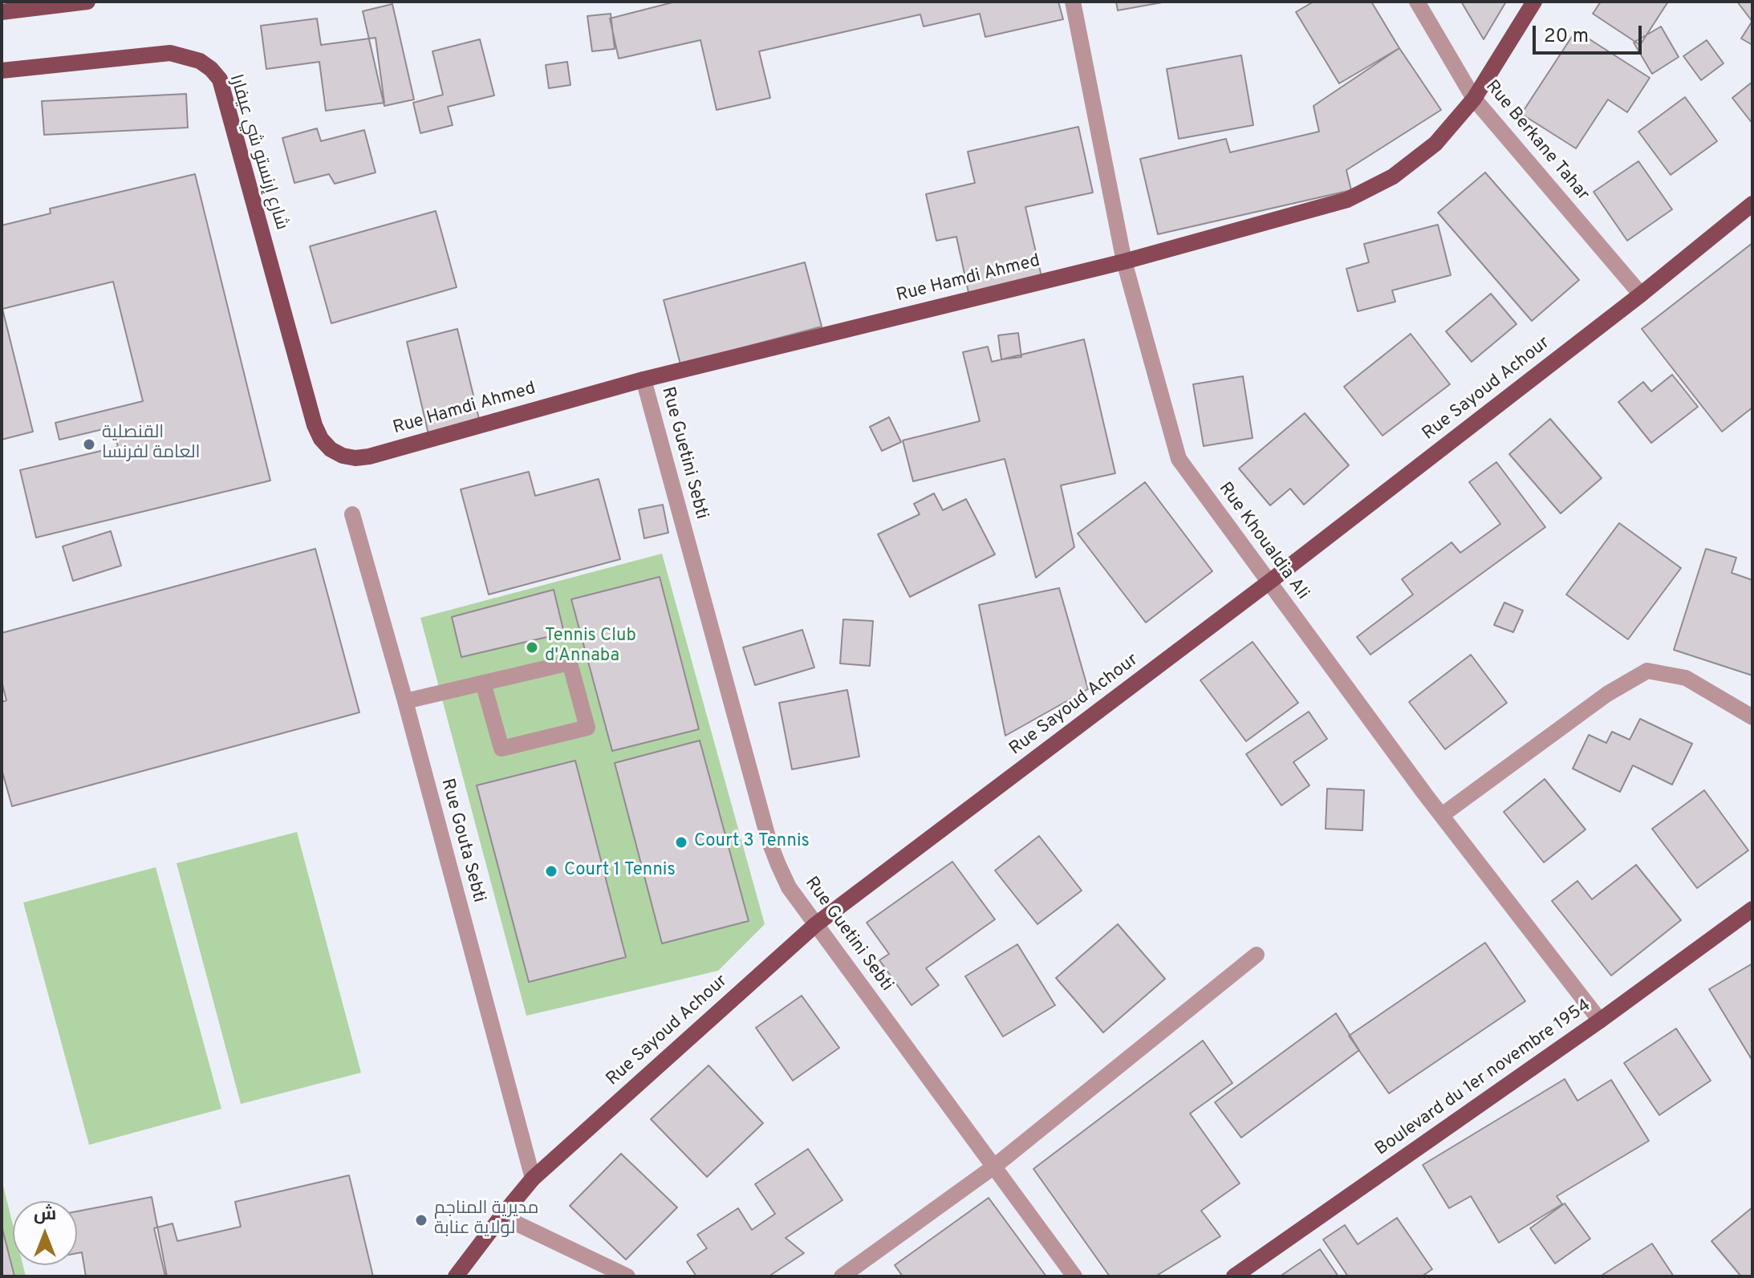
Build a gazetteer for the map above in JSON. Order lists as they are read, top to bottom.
{
  "streets": {
    "main road": [
      "شارع إرنستو شي عيفارا",
      "Rue Hamdi Ahmed",
      "Rue Sayoud Achour",
      "Boulevard du 1er novembre 1954"
    ],
    "street": [
      "Rue Berkane Tahar",
      "Rue Guetini Sebti",
      "Rue Khoualdia Ali",
      "Rue Gouta Sebti"
    ]
  },
  "crossings": [
    ["Rue Berkane Tahar", "Rue Hamdi Ahmed"],
    ["Rue Berkane Tahar", "Rue Sayoud Achour"],
    ["شارع إرنستو شي عيفارا", "Rue Hamdi Ahmed"],
    ["Rue Hamdi Ahmed", "Rue Guetini Sebti"],
    ["Rue Hamdi Ahmed", "Rue Khoualdia Ali"],
    ["Rue Sayoud Achour", "Rue Guetini Sebti"],
    ["Rue Sayoud Achour", "Rue Khoualdia Ali"],
    ["Rue Sayoud Achour", "Rue Gouta Sebti"],
    ["Rue Khoualdia Ali", "Boulevard du 1er novembre 1954"]
  ],
  "places": [
    "القنصلية العامة لفرنسا",
    "Tennis Club d'Annaba",
    "Court 3 Tennis",
    "Court 1 Tennis",
    "مديرية المناجم لولاية عنابة"
  ],
  "scale_bar": "20 m",
  "north": "top"
}
